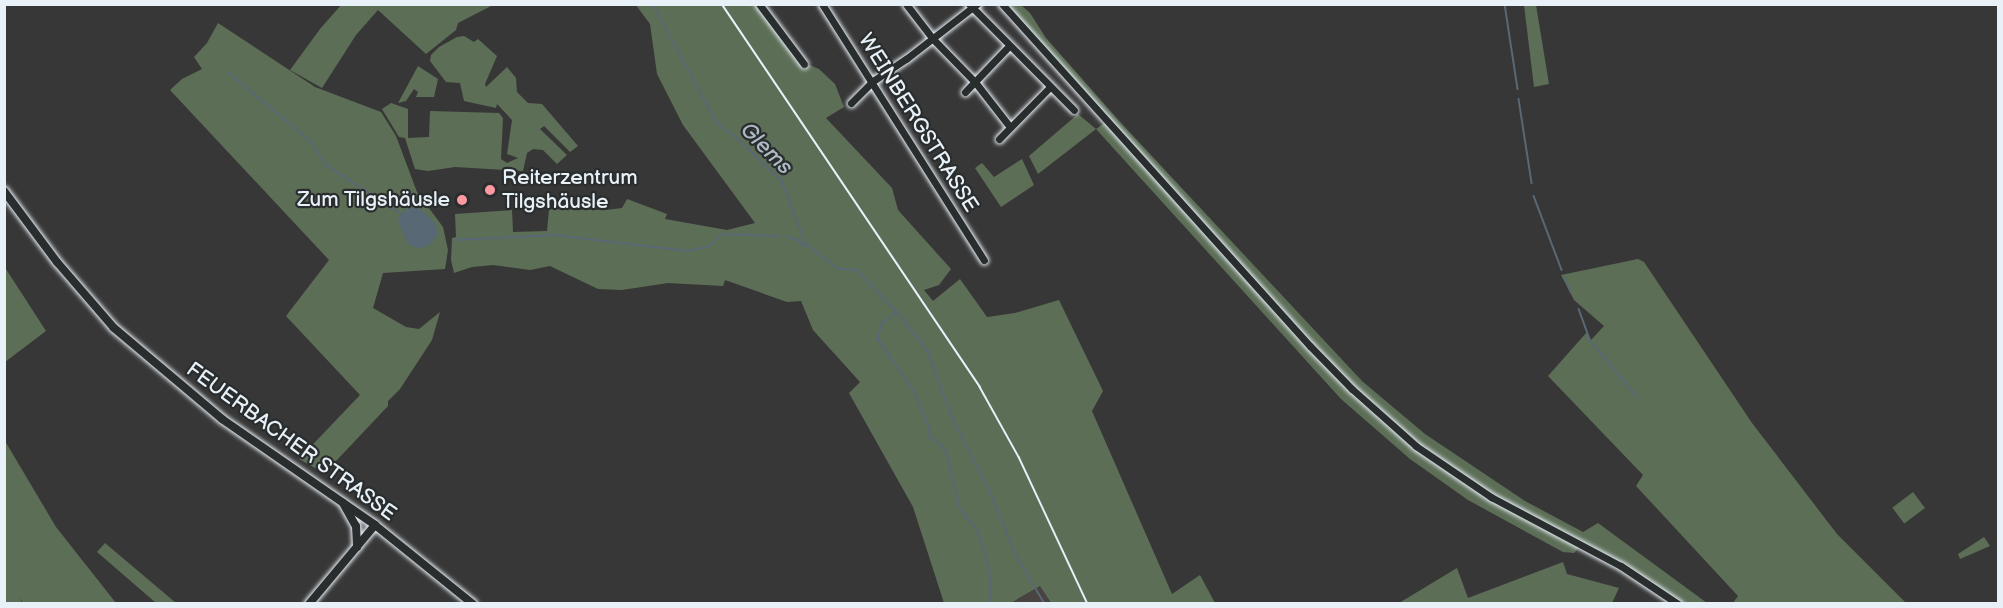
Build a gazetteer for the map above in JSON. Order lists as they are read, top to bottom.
{
  "streets": {
    "main road": ["FEUERBACHER STRASSE"],
    "street": ["WEINBERGSTRASSE"]
  },
  "water": ["Glems"],
  "places": ["Reiterzentrum Tilgshäusle", "Zum Tilgshäusle"]
}
